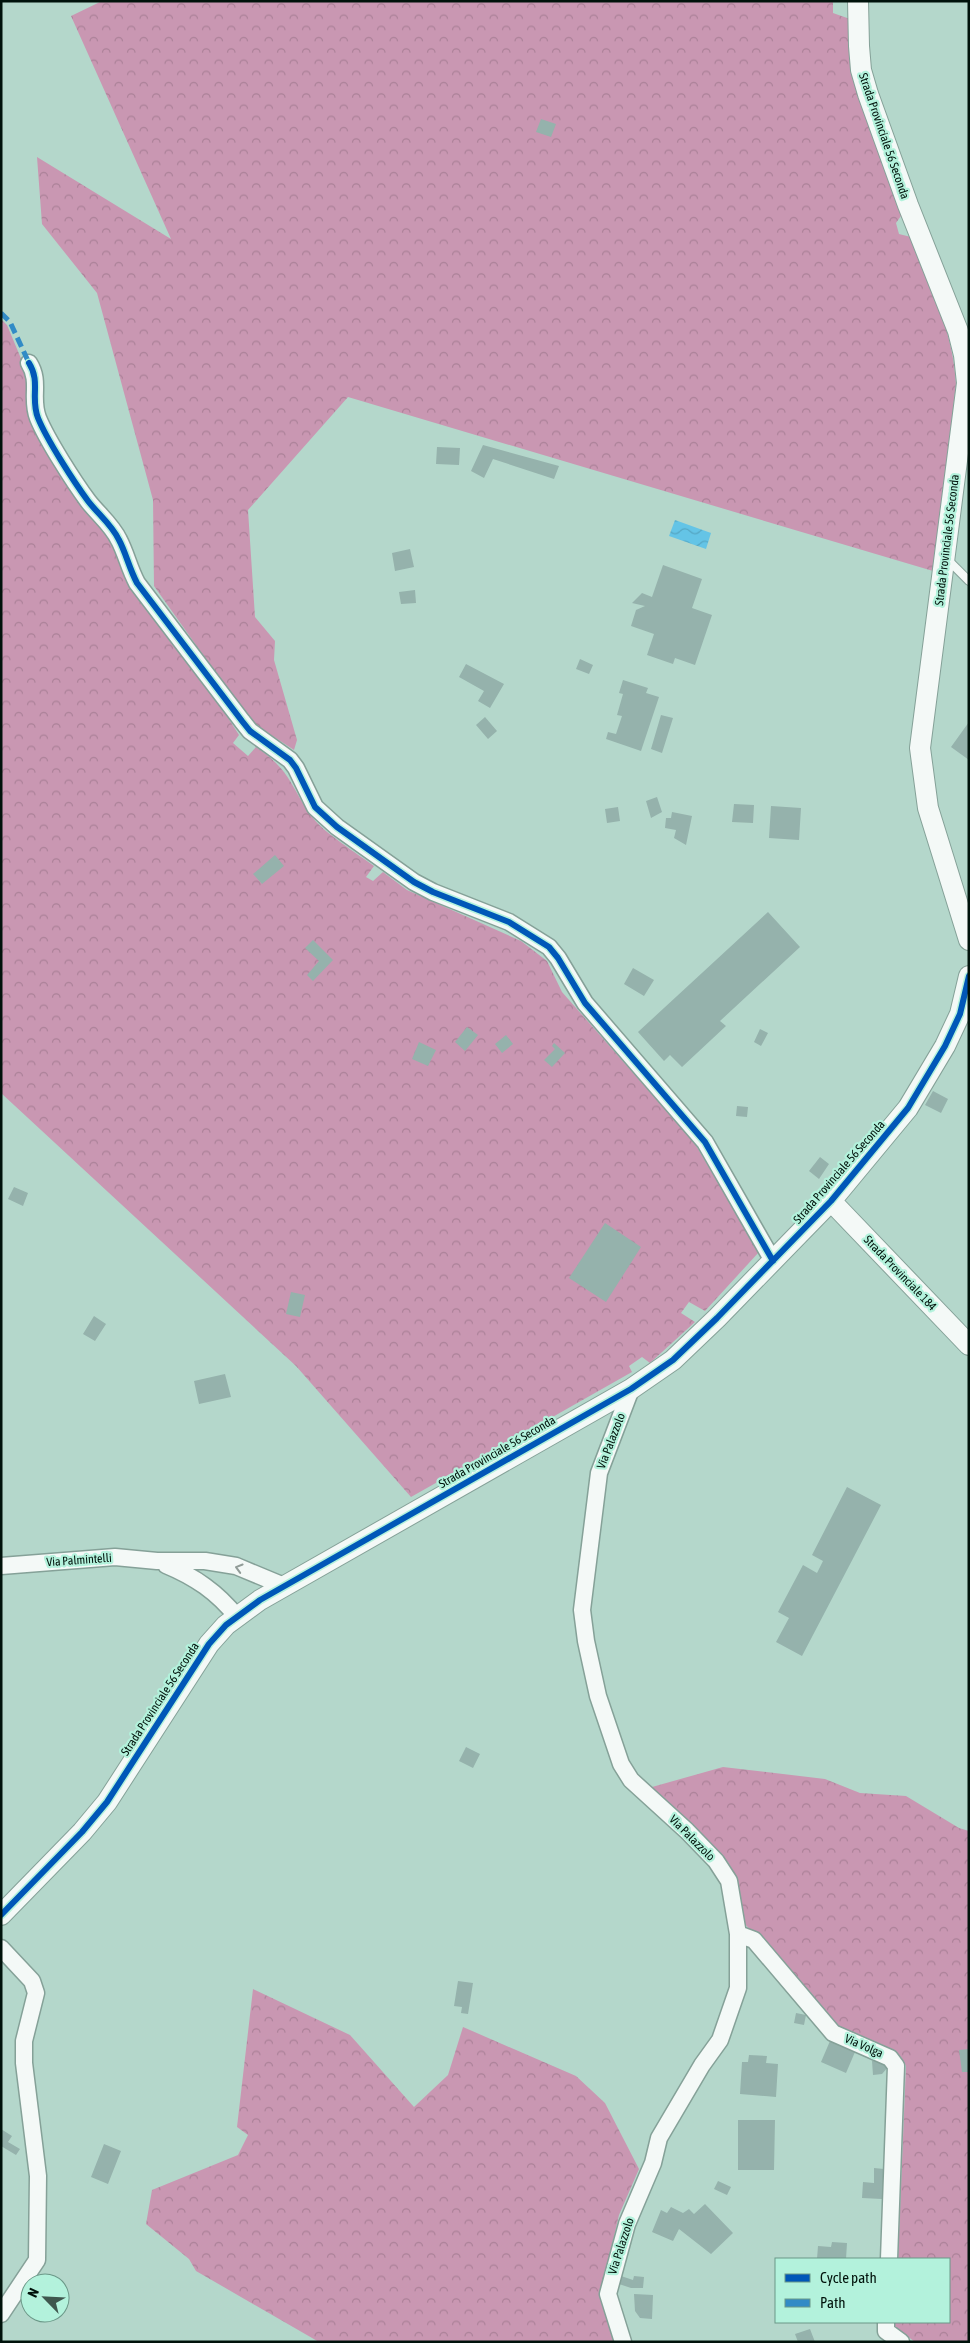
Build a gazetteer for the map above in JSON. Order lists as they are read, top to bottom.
{
  "streets": {
    "street": [
      "Strada Provinciale 56 Seconda",
      "Strada Provinciale 184",
      "Via Palazzolo",
      "Via Palmintelli",
      "Via Volga"
    ]
  },
  "crossings": [
    ["Strada Provinciale 56 Seconda", "Strada Provinciale 184"],
    ["Strada Provinciale 56 Seconda", "Via Palazzolo"],
    ["Via Palazzolo", "Via Volga"]
  ],
  "legend": ["Cycle path", "Path"],
  "north": "top left"
}
